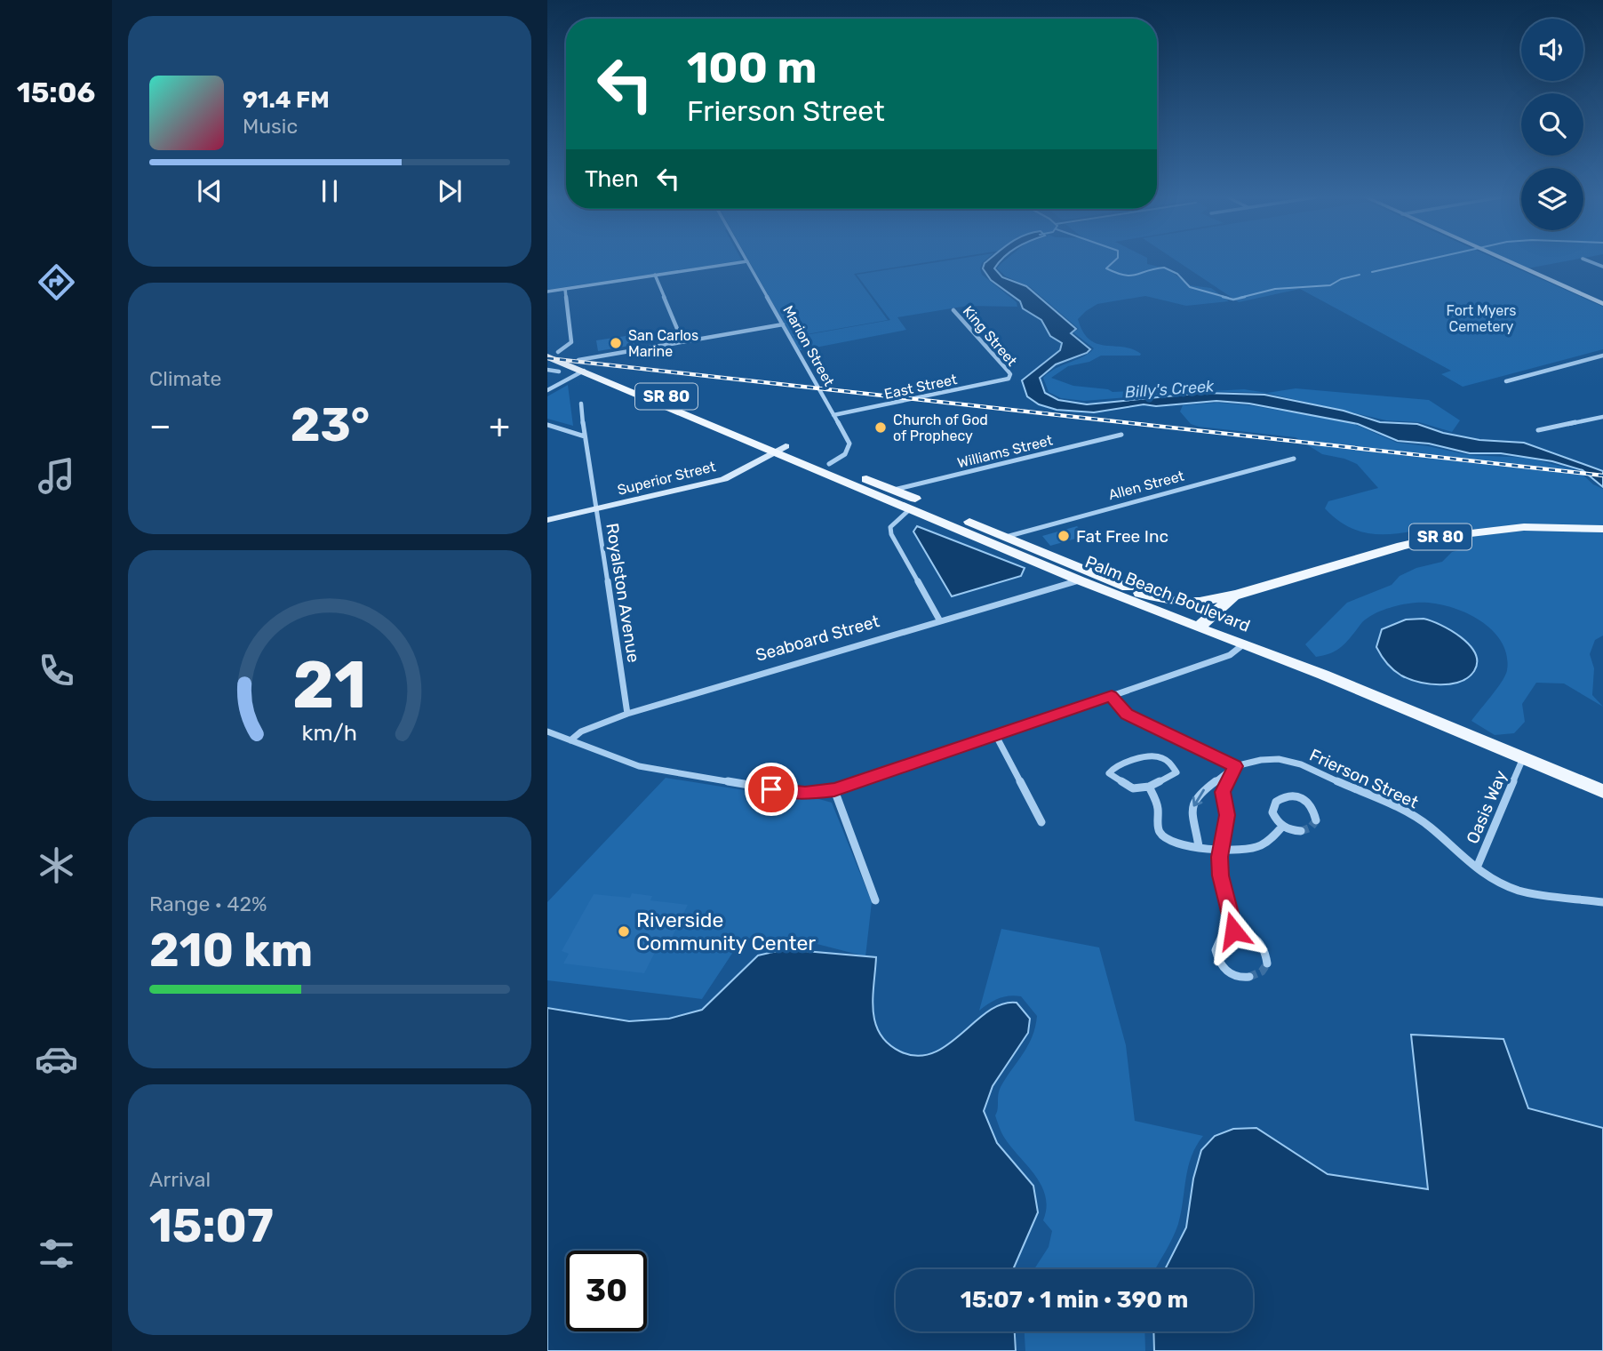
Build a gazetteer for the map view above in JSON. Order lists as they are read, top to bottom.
{
  "streets": {
    "main road": ["SR 80", "Palm Beach Boulevard"],
    "street": [
      "King Street",
      "Marion Street",
      "East Street",
      "Williams Street",
      "Superior Street",
      "Allen Street",
      "Royalston Avenue",
      "Seaboard Street",
      "Frierson Street",
      "Oasis Way"
    ]
  },
  "crossings": [
    ["King Street", "East Street"],
    ["Marion Street", "East Street"],
    ["Marion Street", "Palm Beach Boulevard"],
    ["SR 80", "Palm Beach Boulevard"],
    ["Williams Street", "Palm Beach Boulevard"],
    ["Superior Street", "Royalston Avenue"],
    ["Superior Street", "Palm Beach Boulevard"],
    ["Allen Street", "Palm Beach Boulevard"],
    ["Royalston Avenue", "Seaboard Street"],
    ["Palm Beach Boulevard", "Seaboard Street"],
    ["Palm Beach Boulevard", "Oasis Way"],
    ["Frierson Street", "Oasis Way"]
  ],
  "water": ["Billy's Creek"],
  "parks": ["Fort Myers Cemetery"],
  "places": [
    "San Carlos Marine",
    "Church of God of Prophecy",
    "Fat Free Inc",
    "Riverside Community Center"
  ],
  "page": {
    "tabs": "15:06",
    "turn": ["100 m", "Frierson Street"],
    "song": ["91.4 FM", "Music"],
    "then": "Then",
    "tile": [
      "Climate",
      ["Range · 42%", "210 km"],
      ["Arrival", "15:07"]
    ],
    "heat": ["−", "23°", "+"],
    "limit": "30",
    "trip": "15:07 · 1 min · 390 m",
    "gauge": ["21", "km/h"]
  }
}
